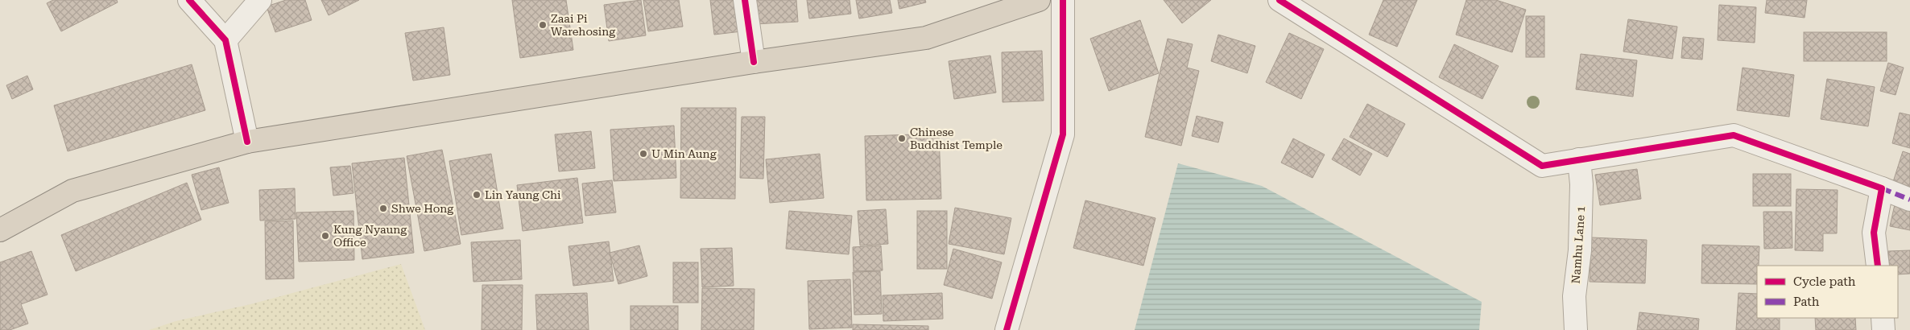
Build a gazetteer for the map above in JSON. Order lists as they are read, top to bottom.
{
  "streets": {
    "street": ["Namhu Lane 1"]
  },
  "places": [
    "Zaai Pi Warehosing",
    "Chinese Buddhist Temple",
    "U Min Aung",
    "Lin Yaung Chi",
    "Shwe Hong",
    "Kung Nyaung Office"
  ],
  "legend": ["Cycle path", "Path"]
}
